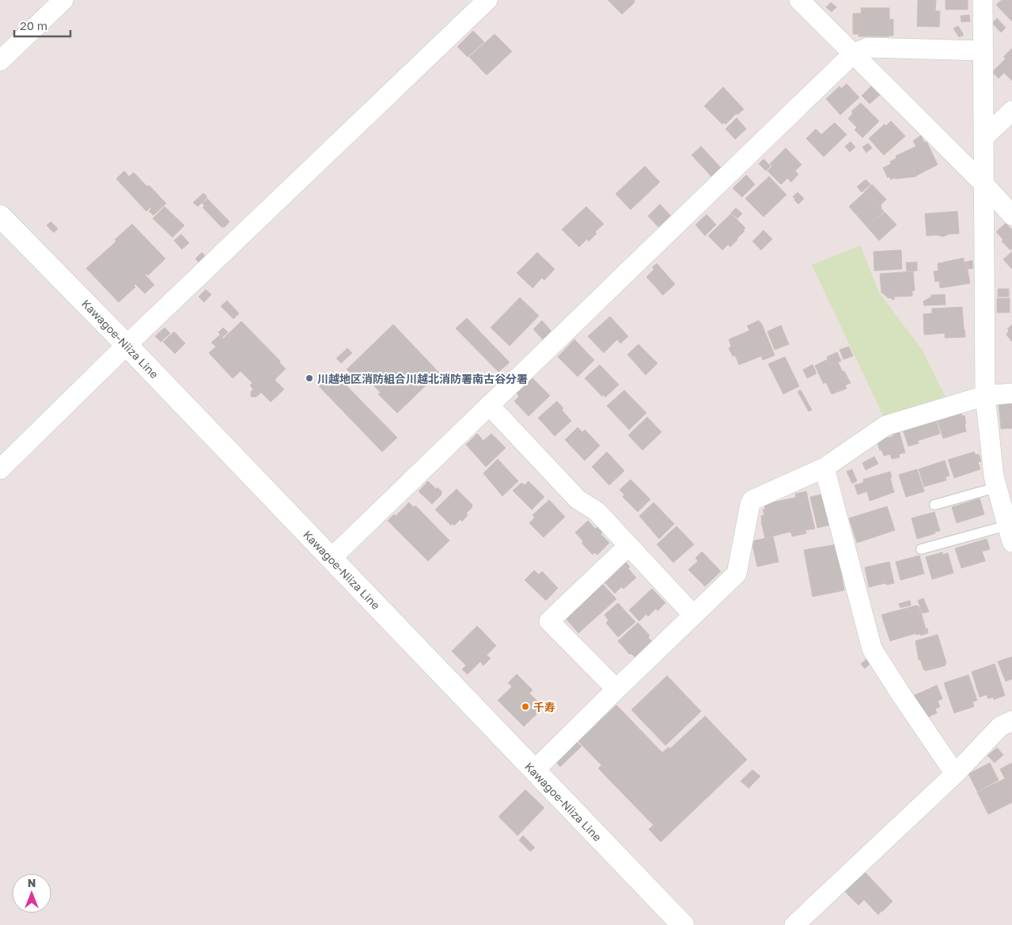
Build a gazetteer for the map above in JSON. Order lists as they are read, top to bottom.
{
  "streets": {
    "main road": ["Kawagoe-Niiza Line"]
  },
  "places": ["川越地区消防組合川越北消防署南古谷分署", "千寿"],
  "scale_bar": "20 m",
  "north": "top"
}
